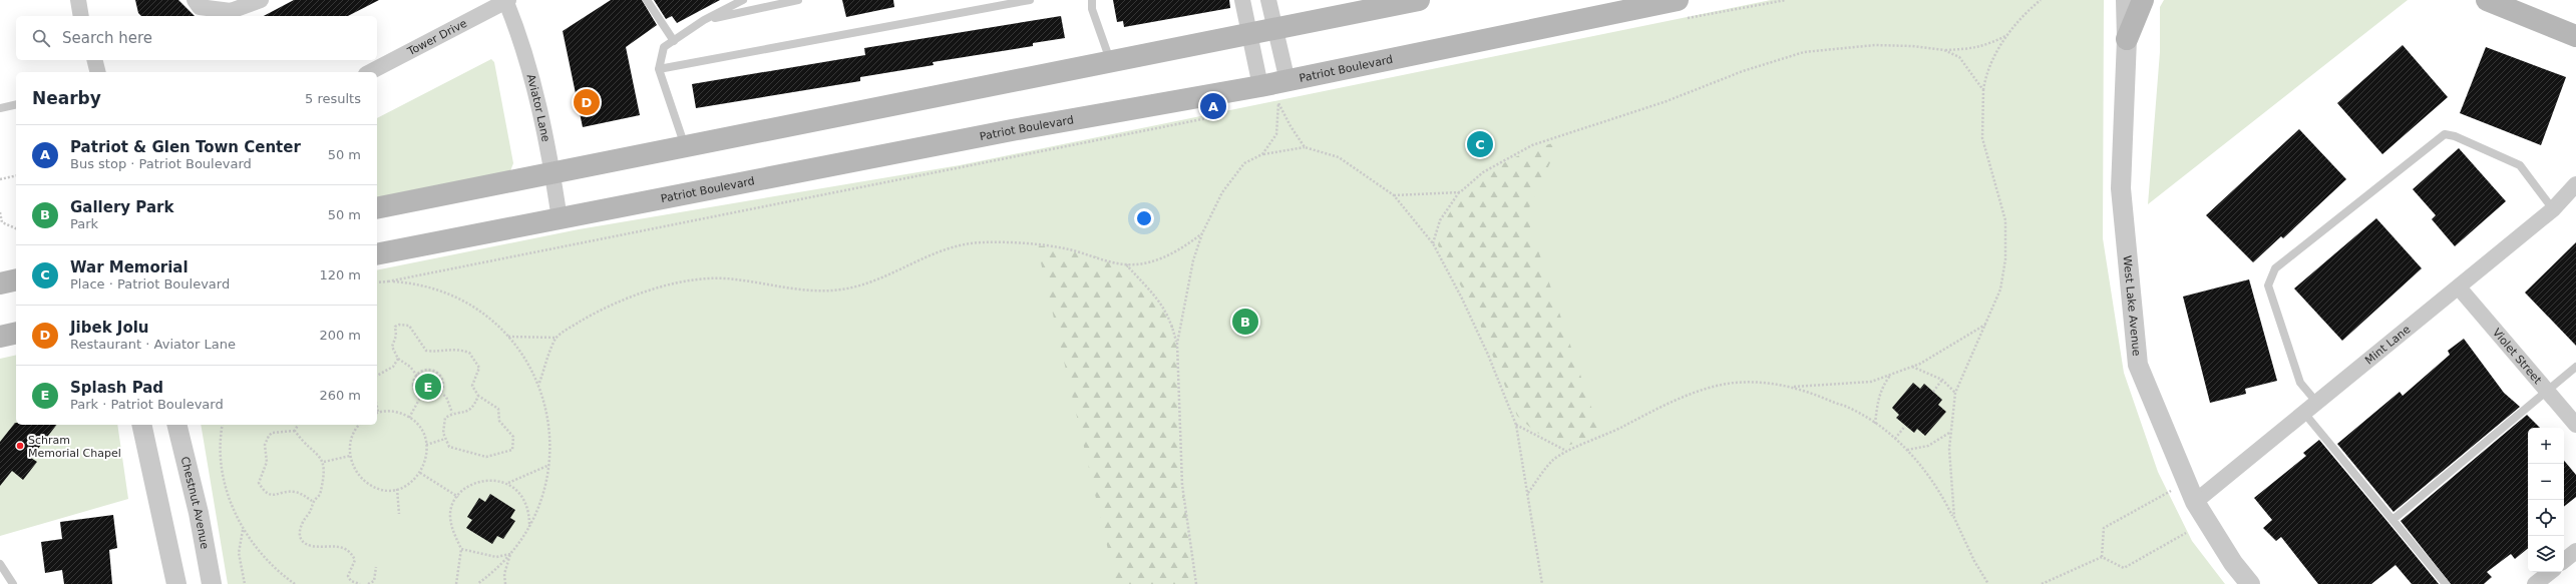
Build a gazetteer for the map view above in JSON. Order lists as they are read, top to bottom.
{
  "streets": {
    "main road": ["Patriot Boulevard"],
    "street": [
      "Tower Drive",
      "Aviator Lane",
      "West Lake Avenue",
      "Mint Lane",
      "Violet Street",
      "Chestnut Avenue"
    ]
  },
  "crossings": [
    ["Tower Drive", "Aviator Lane"],
    ["Patriot Boulevard", "Aviator Lane"],
    ["West Lake Avenue", "Mint Lane"],
    ["Mint Lane", "Violet Street"]
  ],
  "places": ["Schram Memorial Chapel"],
  "page": {
    "search": "Search here",
    "heading": ["Nearby", "5 results"],
    "pins": [
      "D",
      "A",
      "C",
      "B",
      "E"
    ],
    "list": [
      {
        "mark": "A",
        "name": "Patriot & Glen Town Center",
        "note": "Bus stop · Patriot Boulevard",
        "value": "50 m"
      },
      {
        "mark": "B",
        "name": "Gallery Park",
        "note": "Park",
        "value": "50 m"
      },
      {
        "mark": "C",
        "name": "War Memorial",
        "note": "Place · Patriot Boulevard",
        "value": "120 m"
      },
      {
        "mark": "D",
        "name": "Jibek Jolu",
        "note": "Restaurant · Aviator Lane",
        "value": "200 m"
      },
      {
        "mark": "E",
        "name": "Splash Pad",
        "note": "Park · Patriot Boulevard",
        "value": "260 m"
      }
    ],
    "map_buttons": ["+", "−"]
  }
}
